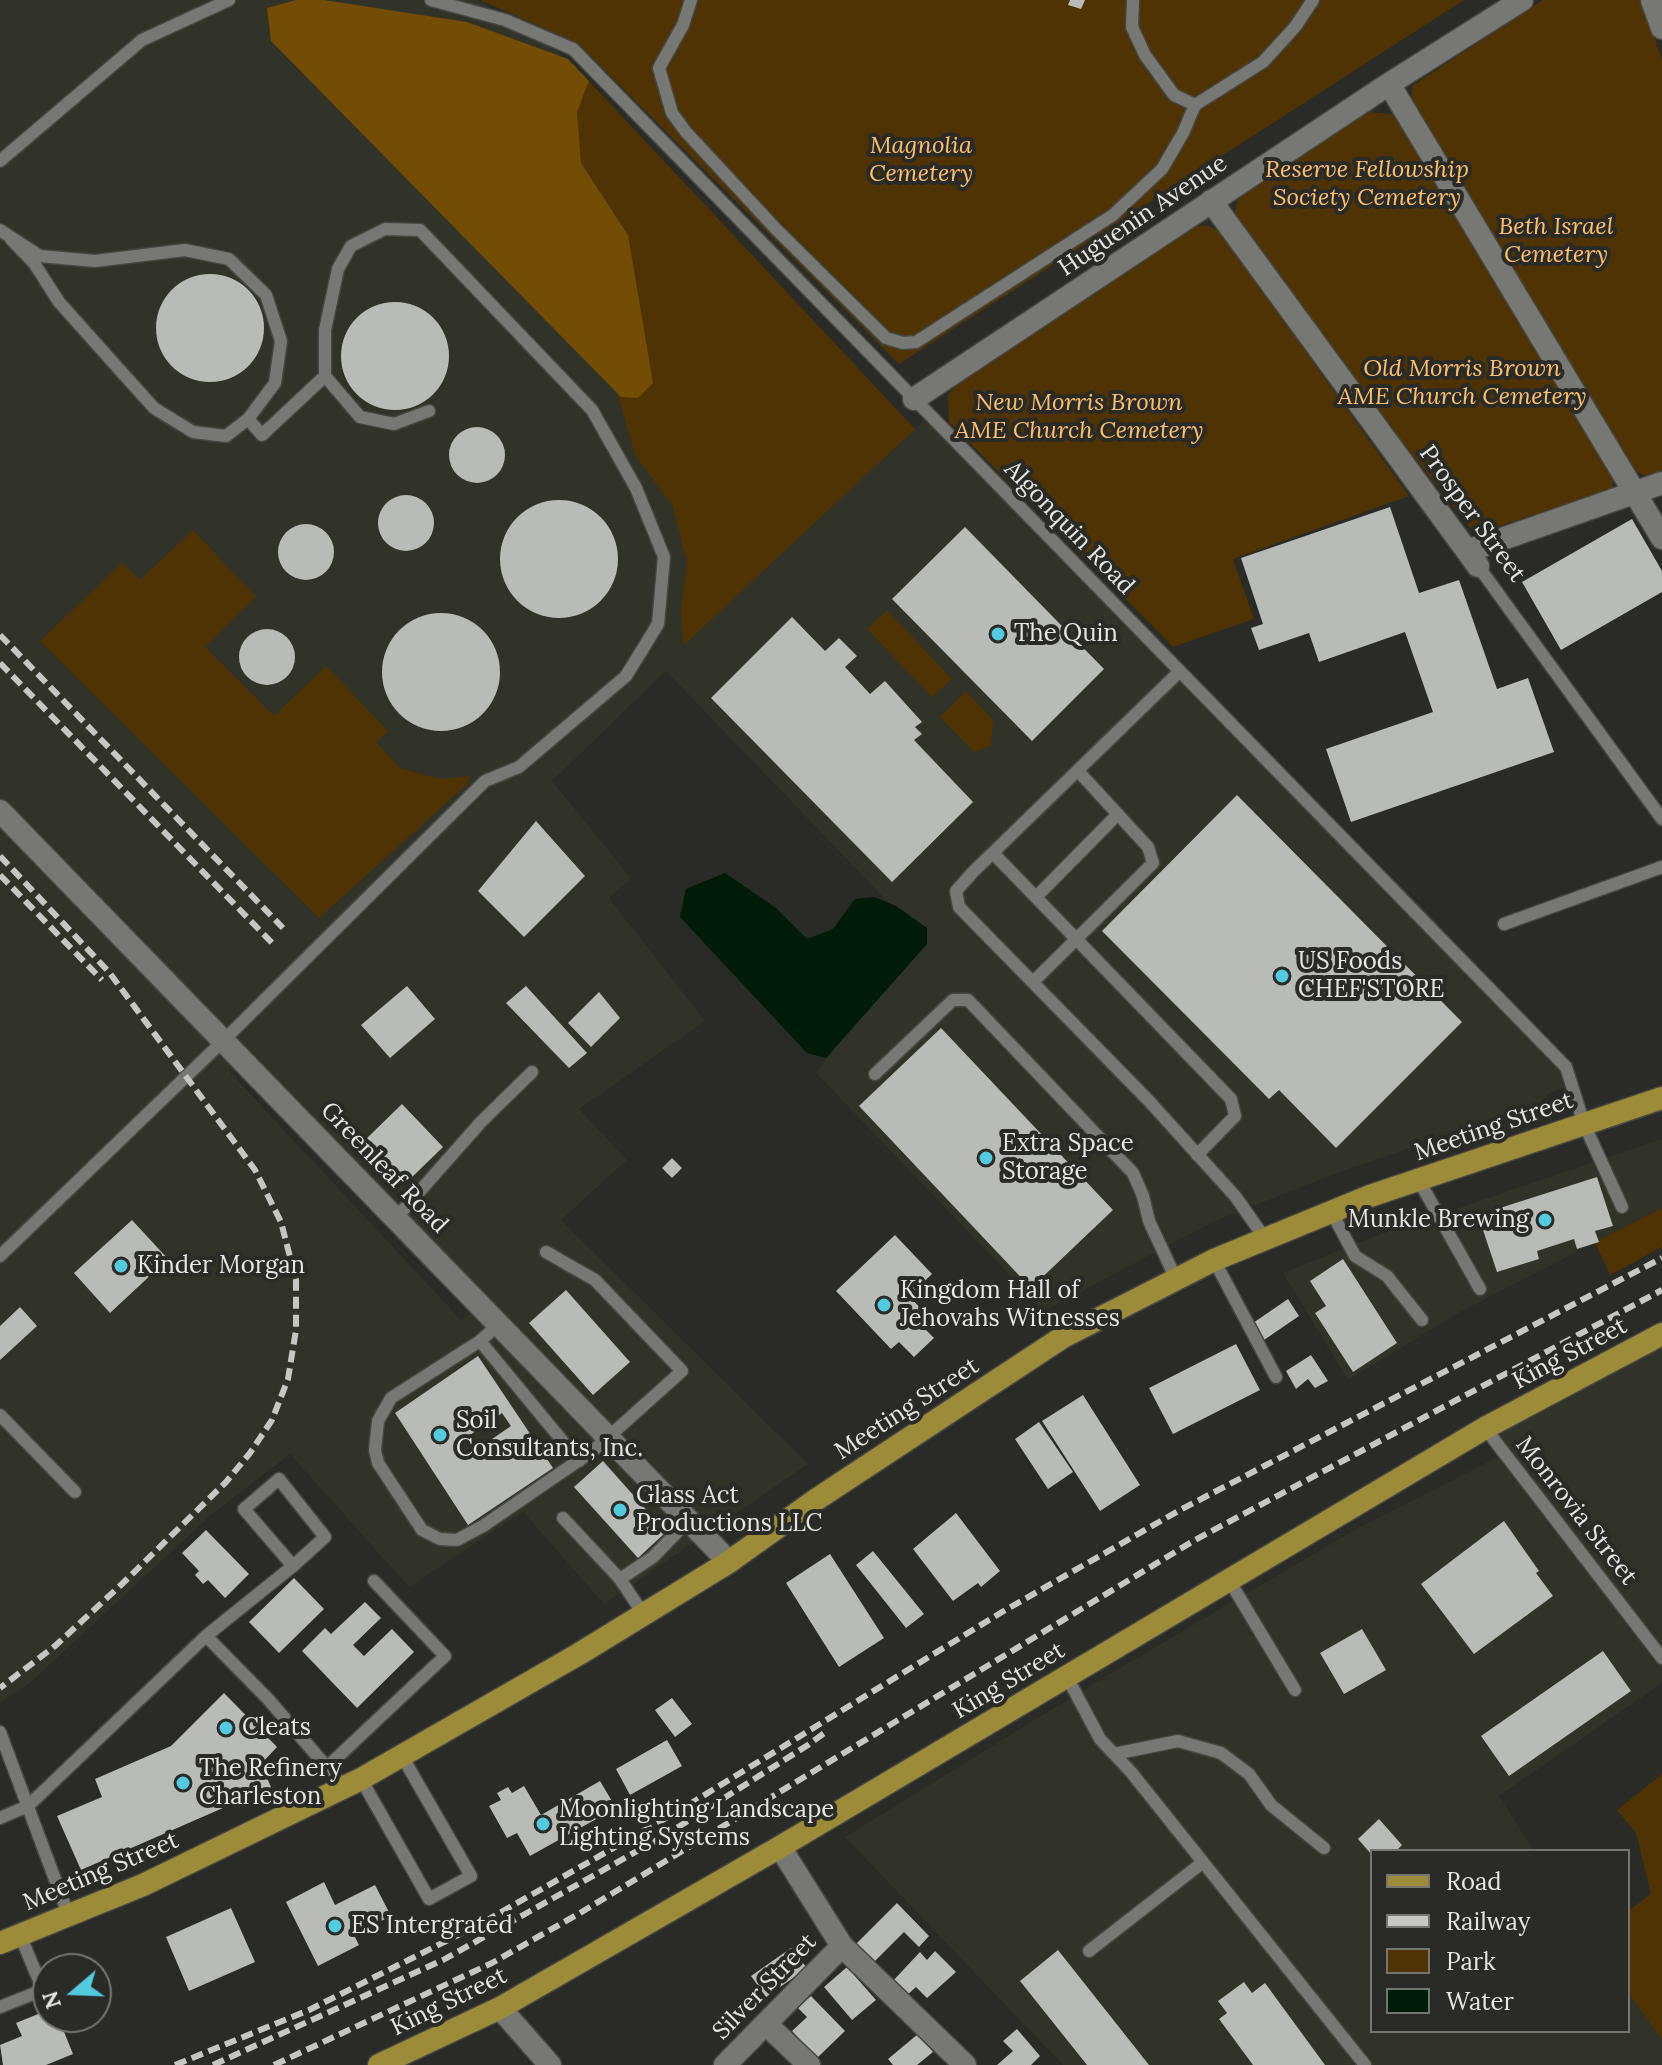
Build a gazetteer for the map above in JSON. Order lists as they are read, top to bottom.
{
  "streets": {
    "main road": ["Meeting Street", "King Street"],
    "street": [
      "Huguenin Avenue",
      "Prosper Street",
      "Greenleaf Road",
      "Silver Street"
    ],
    "lane": ["Algonquin Road", "Monrovia Street"]
  },
  "crossings": [
    ["Huguenin Avenue", "Prosper Street"],
    ["Huguenin Avenue", "Algonquin Road"],
    ["Algonquin Road", "Meeting Street"],
    ["Meeting Street", "Greenleaf Road"],
    ["King Street", "Monrovia Street"]
  ],
  "parks": [
    "Magnolia Cemetery",
    "Reserve Fellowship Society Cemetery",
    "Beth Israel Cemetery",
    "Old Morris Brown AME Church Cemetery",
    "New Morris Brown AME Church Cemetery"
  ],
  "places": [
    "The Quin",
    "US Foods CHEF'STORE",
    "Extra Space Storage",
    "Munkle Brewing",
    "Kinder Morgan",
    "Kingdom Hall of Jehovahs Witnesses",
    "Soil Consultants, Inc.",
    "Glass Act Productions LLC",
    "Cleats",
    "The Refinery Charleston",
    "Moonlighting Landscape Lighting Systems",
    "ES Intergrated"
  ],
  "legend": [
    "Road",
    "Railway",
    "Park",
    "Water"
  ],
  "north": "left"
}
